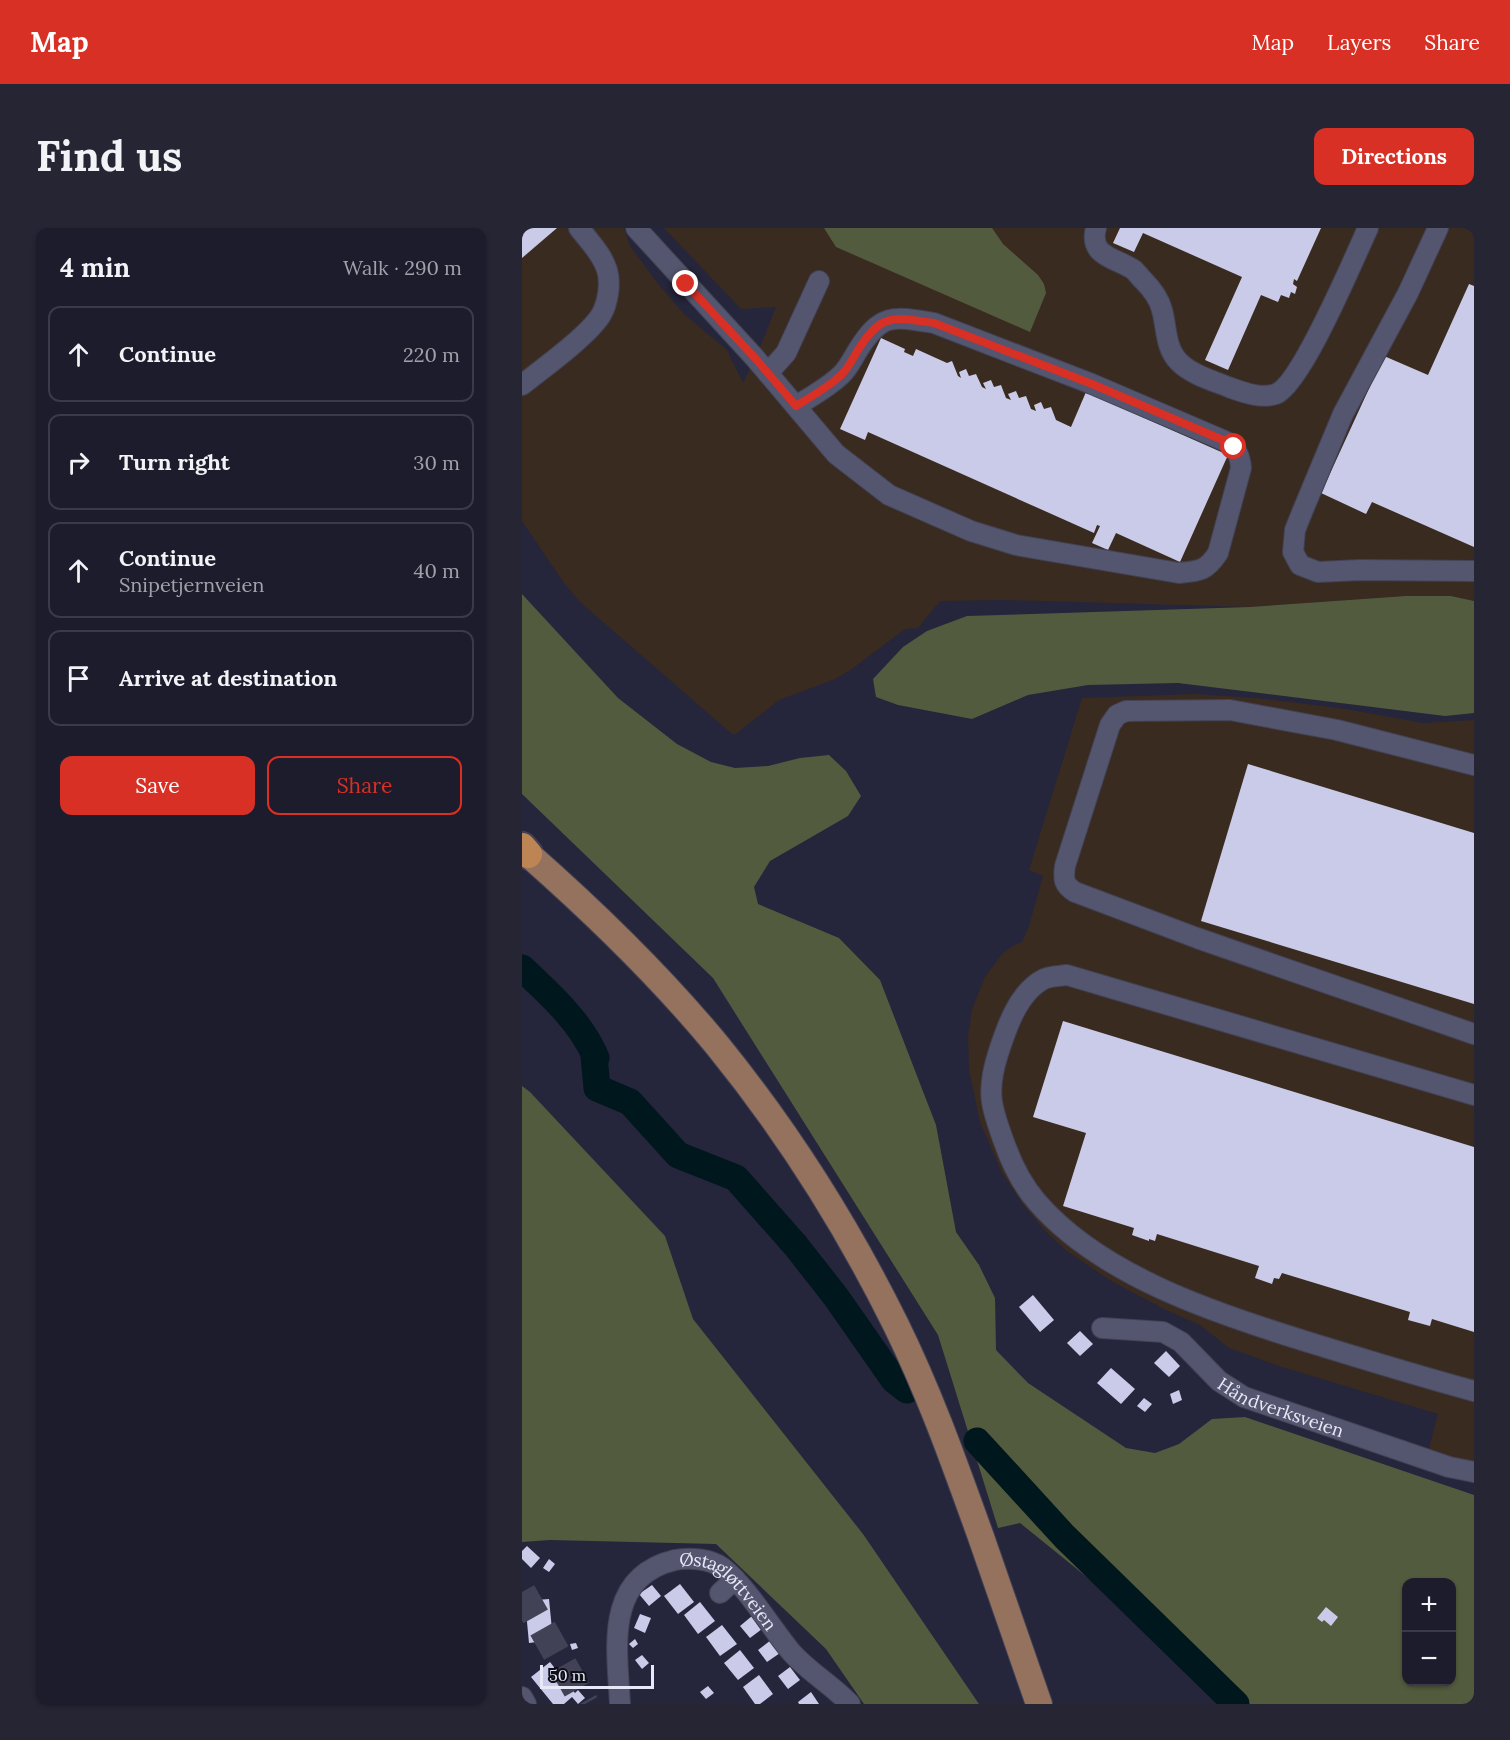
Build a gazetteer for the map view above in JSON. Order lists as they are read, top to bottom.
{
  "streets": {
    "street": ["Håndverksveien", "Østagløttveien"]
  },
  "scale_bar": "50 m",
  "page": {
    "header": "Map",
    "nav": ["Map", "Layers", "Share"],
    "buttons": [
      "Directions",
      ["Save", "Share"]
    ],
    "title": "Find us",
    "heading": ["4 min", "Walk · 290 m"],
    "list": [
      ["Continue", "220 m"],
      ["Turn right", "30 m"],
      ["Continue", "Snipetjernveien", "40 m"],
      "Arrive at destination"
    ],
    "map_buttons": ["+", "−"],
    "scale": "50 m"
  }
}
